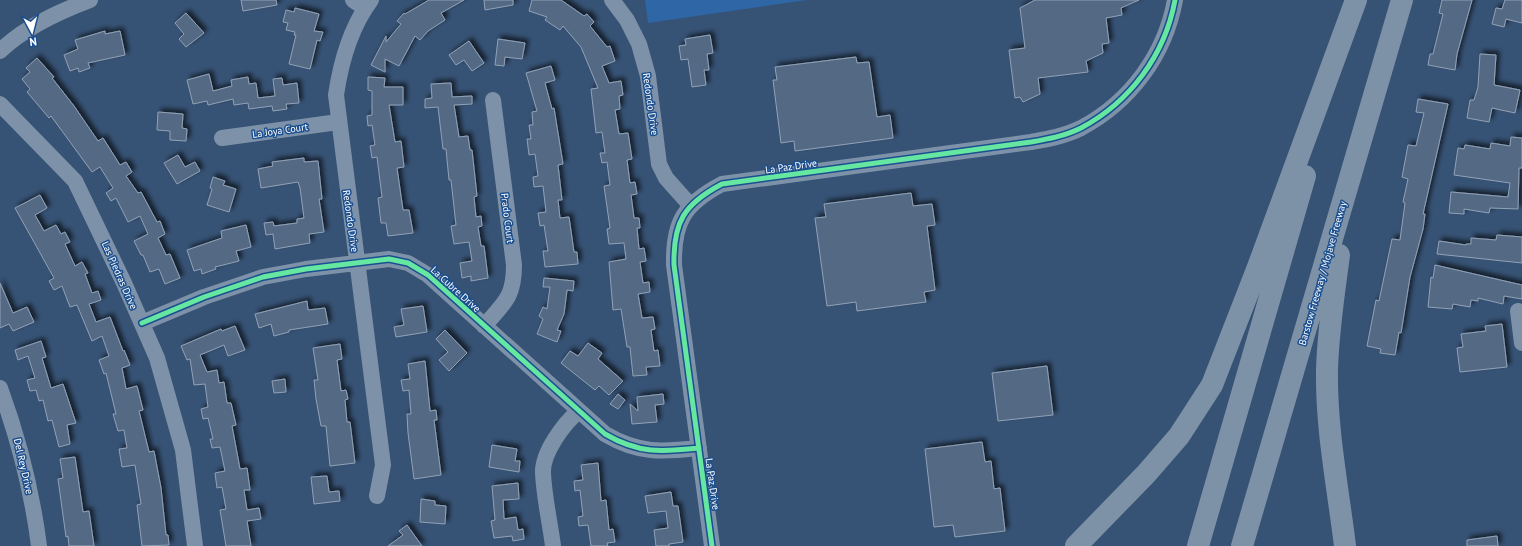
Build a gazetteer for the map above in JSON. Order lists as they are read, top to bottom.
{
  "streets": {
    "highway": ["Barstow Freeway / Mojave Freeway"],
    "street": [
      "Redondo Drive",
      "La Joya Court",
      "La Paz Drive",
      "Prado Court",
      "Las Piedras Drive",
      "La Cubre Drive",
      "Del Rey Drive"
    ]
  },
  "crossings": [
    ["Redondo Drive", "La Joya Court"],
    ["Redondo Drive", "La Paz Drive"],
    ["Redondo Drive", "La Cubre Drive"],
    ["La Paz Drive", "La Cubre Drive"],
    ["Prado Court", "La Cubre Drive"],
    ["Las Piedras Drive", "La Cubre Drive"]
  ],
  "north": "bottom"
}
